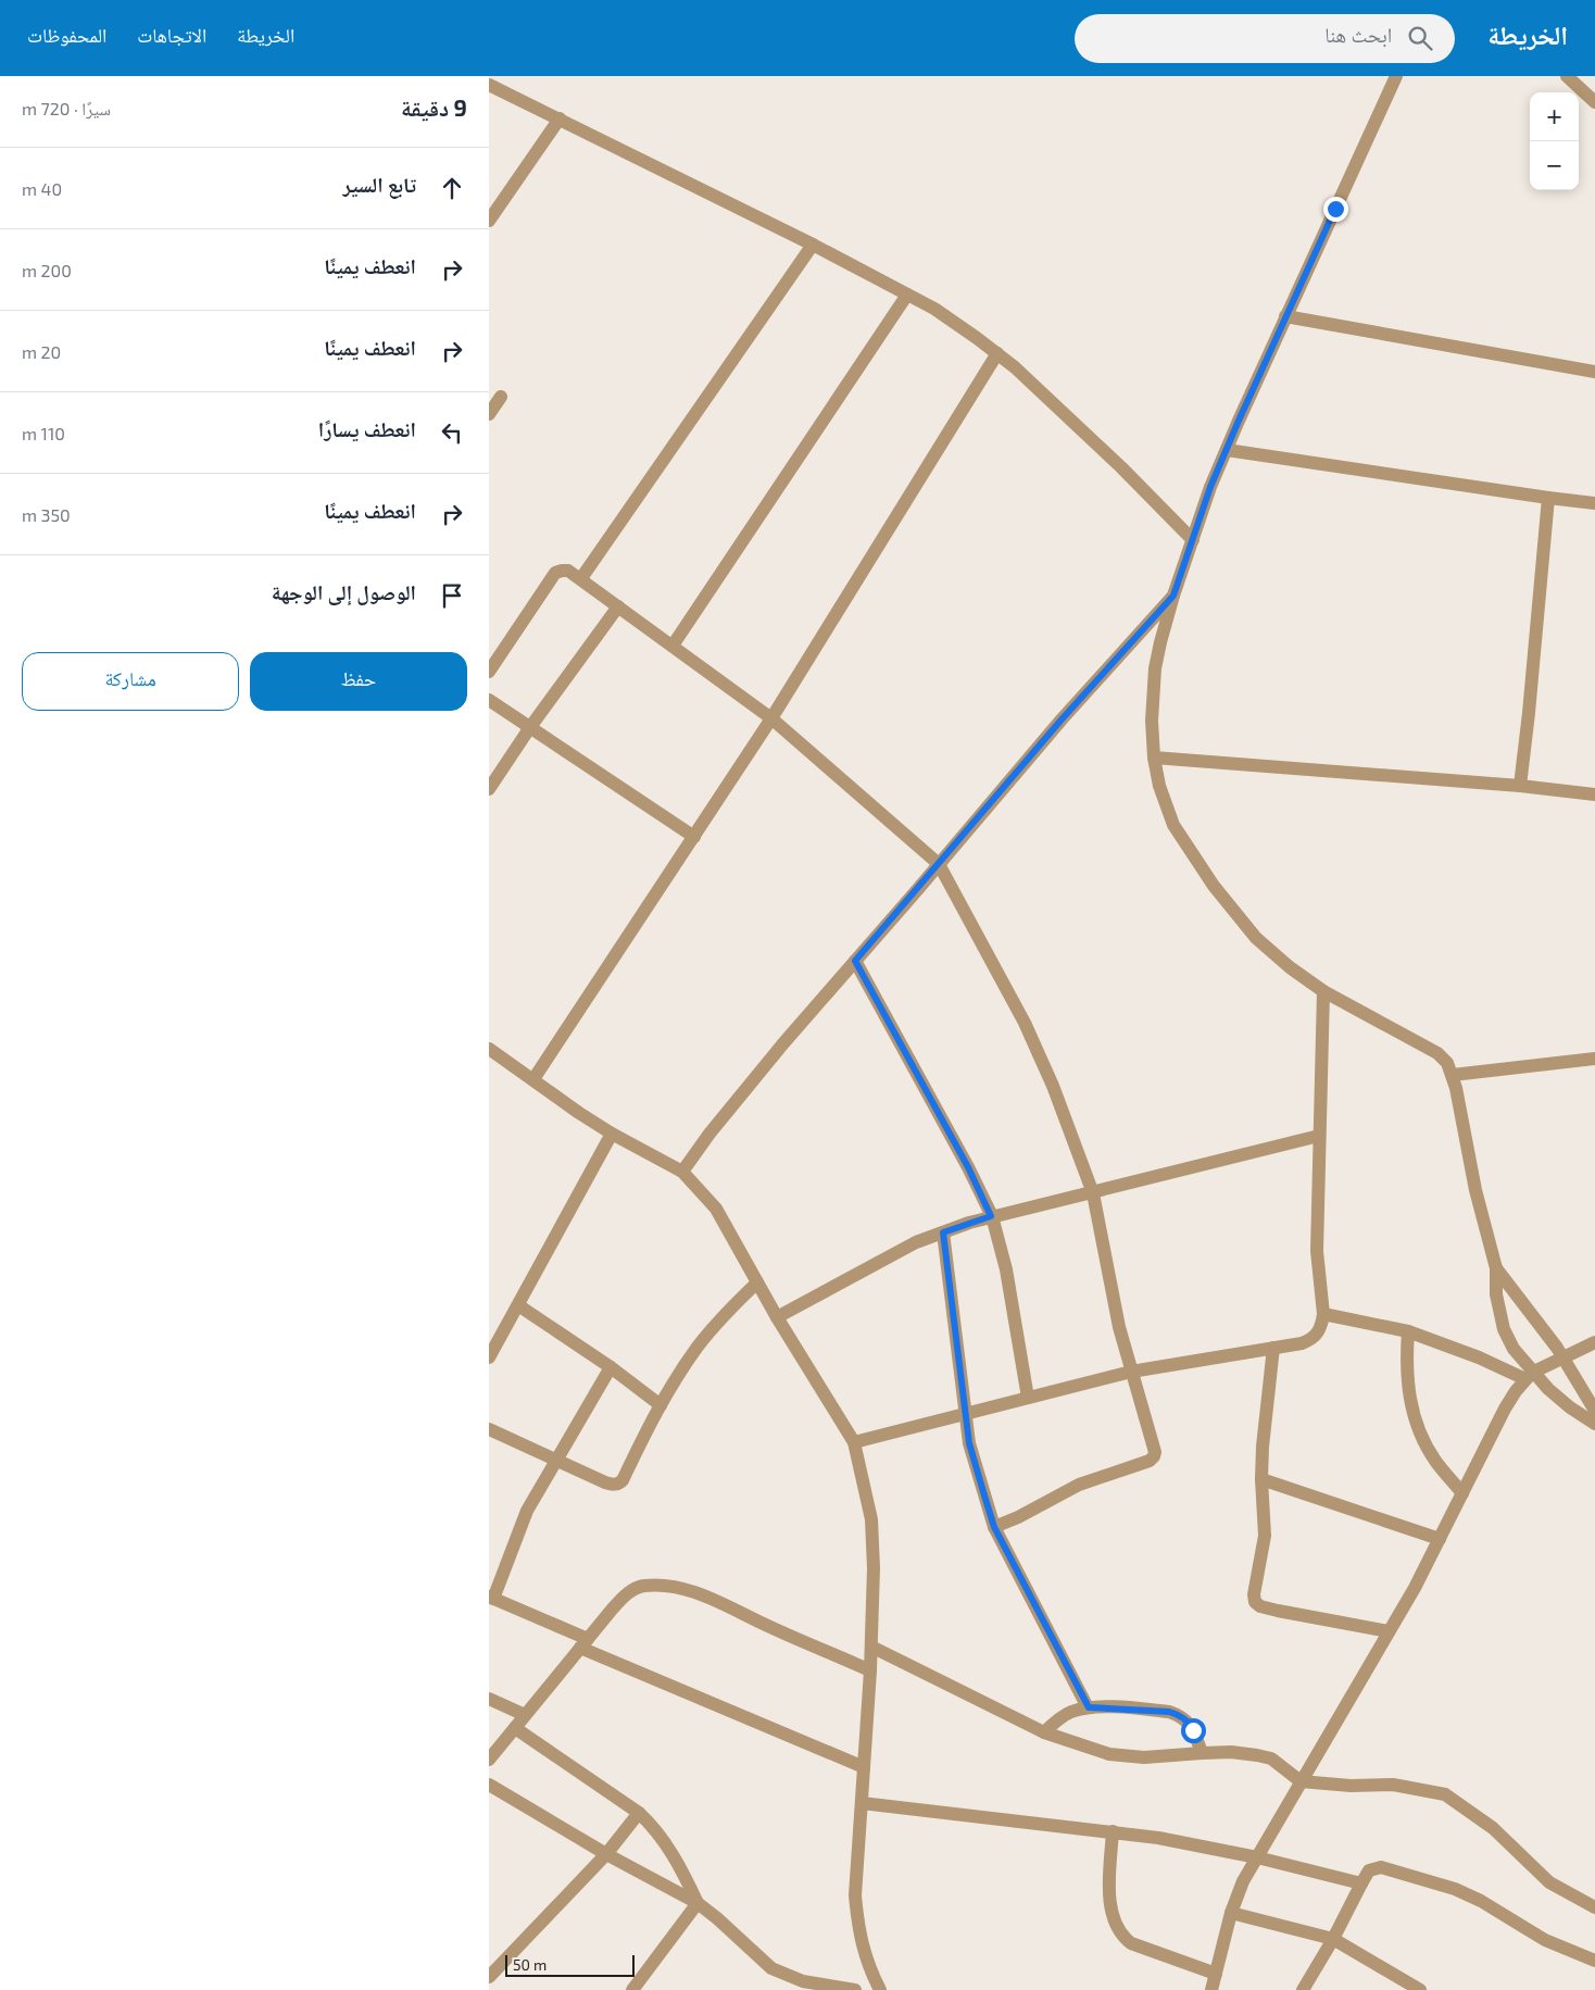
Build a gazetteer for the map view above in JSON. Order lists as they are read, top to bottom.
{
  "scale_bar": "50 m",
  "page": {
    "header": "الخريطة",
    "search": "ابحث هنا",
    "nav": ["الخريطة", "الاتجاهات", "المحفوظات"],
    "heading": ["9 دقيقة", "سيرًا · 720 m"],
    "map_buttons": ["+", "−"],
    "list": [
      ["تابع السير", "40 m"],
      ["انعطف يمينًا", "200 m"],
      ["انعطف يمينًا", "20 m"],
      ["انعطف يسارًا", "110 m"],
      ["انعطف يمينًا", "350 m"],
      "الوصول إلى الوجهة"
    ],
    "buttons": ["حفظ", "مشاركة"],
    "scale": "50 m"
  }
}
